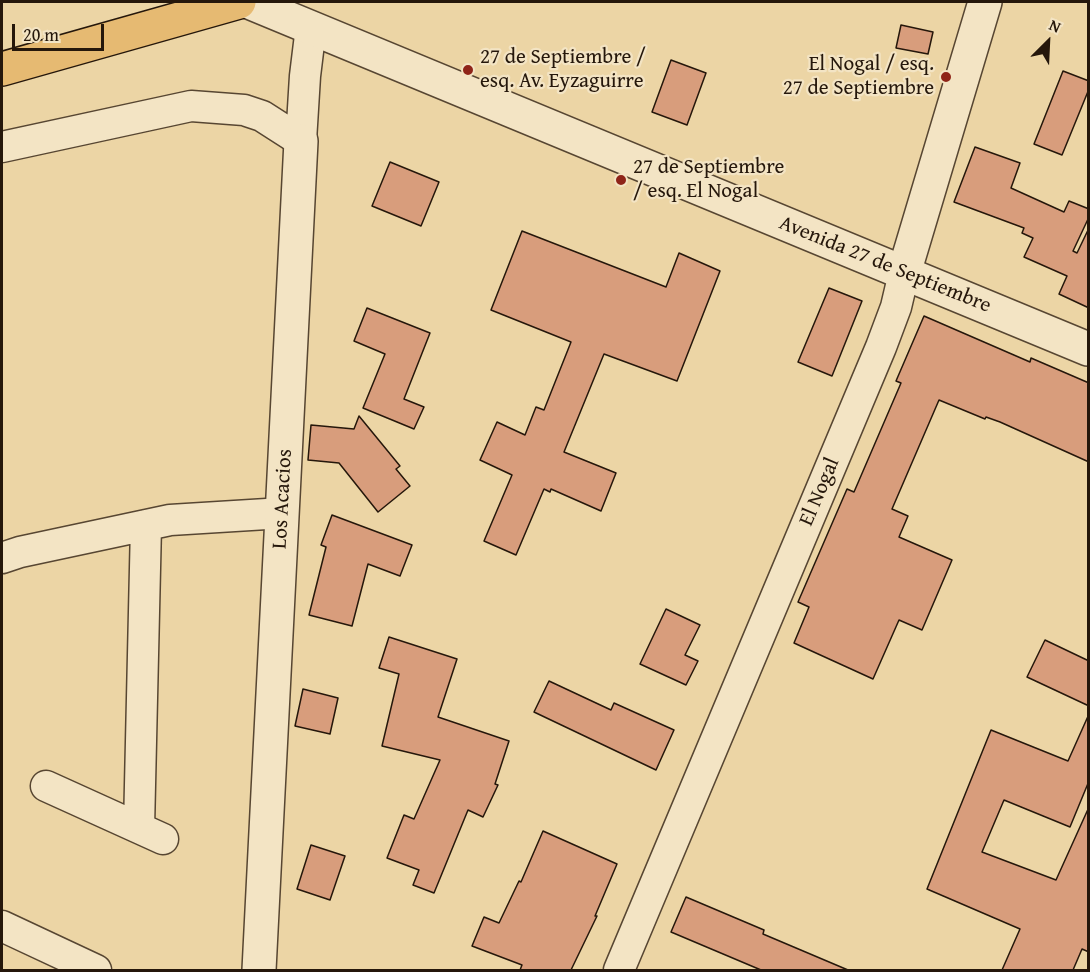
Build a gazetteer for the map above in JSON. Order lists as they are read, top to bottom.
{
  "streets": {
    "street": ["Avenida 27 de Septiembre", "El Nogal", "Los Acacios"]
  },
  "crossings": [
    ["Avenida 27 de Septiembre", "El Nogal"],
    ["Avenida 27 de Septiembre", "Los Acacios"]
  ],
  "places": ["27 de Septiembre / esq. Av. Eyzaguirre", "El Nogal / esq. 27 de Septiembre", "27 de Septiembre / esq. El Nogal"],
  "scale_bar": "20 m",
  "north": "top right"
}
